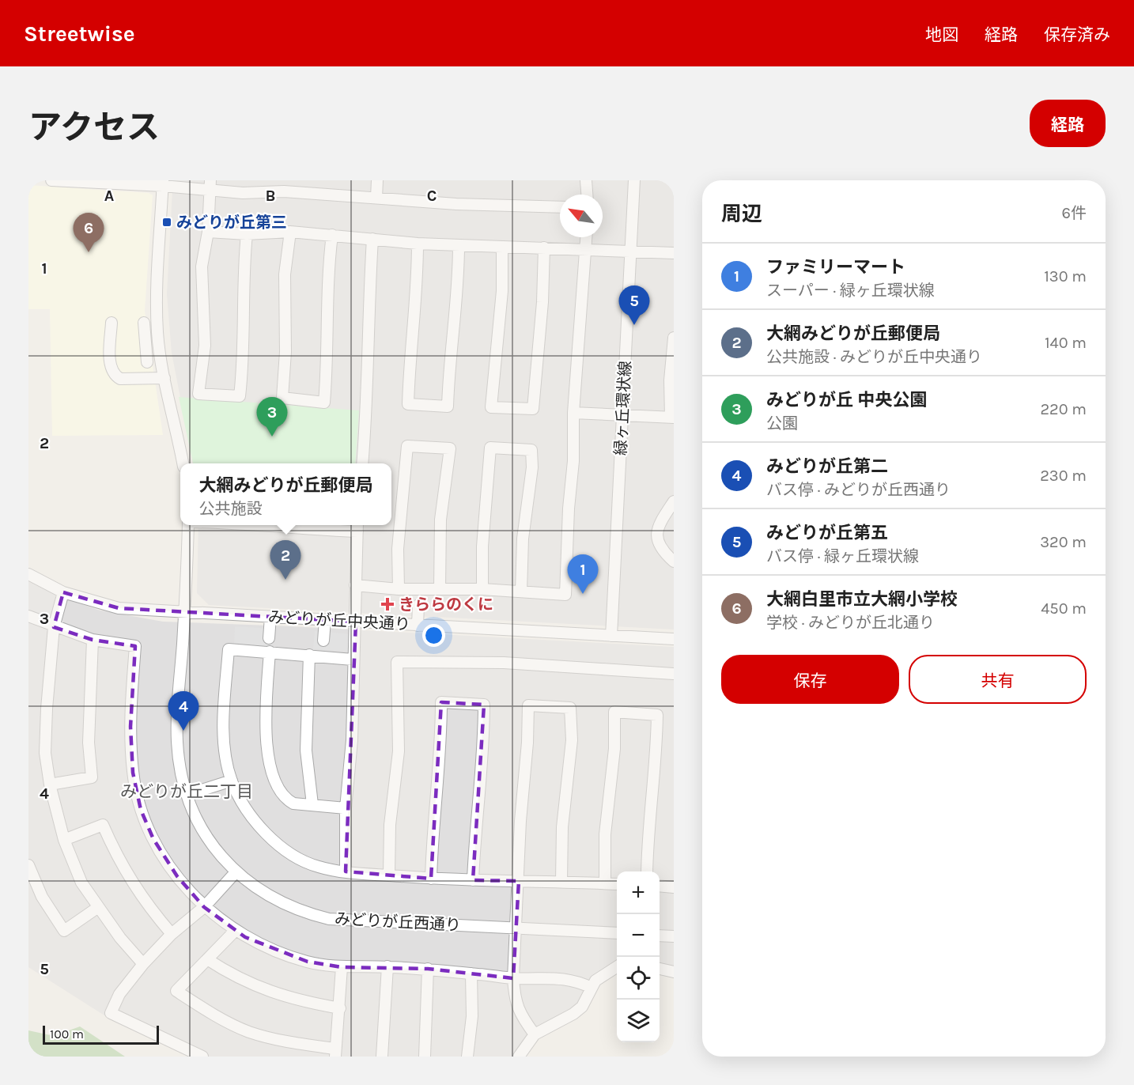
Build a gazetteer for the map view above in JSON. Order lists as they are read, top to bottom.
{
  "streets": {
    "street": ["緑ヶ丘環状線", "みどりが丘中央通り", "みどりが丘西通り"]
  },
  "crossings": [
    ["緑ヶ丘環状線", "みどりが丘中央通り"],
    ["みどりが丘中央通り", "みどりが丘西通り"]
  ],
  "districts": ["みどりが丘二丁目"],
  "places": {
    "transit": ["みどりが丘第三"],
    "health": ["きららのくに"]
  },
  "scale_bar": "100 m",
  "north": "top left",
  "page": {
    "header": "Streetwise",
    "nav": ["地図", "経路", "保存済み"],
    "title": "アクセス",
    "buttons": [
      "経路",
      ["保存", "共有"]
    ],
    "heading": ["周辺", "6件"],
    "pins": [
      "6",
      "5",
      "3",
      "2",
      "1",
      "4"
    ],
    "list": [
      {
        "mark": "1",
        "name": "ファミリーマート",
        "note": "スーパー · 緑ヶ丘環状線",
        "value": "130 m"
      },
      {
        "mark": "2",
        "name": "大網みどりが丘郵便局",
        "note": "公共施設 · みどりが丘中央通り",
        "value": "140 m"
      },
      {
        "mark": "3",
        "name": "みどりが丘 中央公園",
        "note": "公園",
        "value": "220 m"
      },
      {
        "mark": "4",
        "name": "みどりが丘第二",
        "note": "バス停 · みどりが丘西通り",
        "value": "230 m"
      },
      {
        "mark": "5",
        "name": "みどりが丘第五",
        "note": "バス停 · 緑ヶ丘環状線",
        "value": "320 m"
      },
      {
        "mark": "6",
        "name": "大網白里市立大網小学校",
        "note": "学校 · みどりが丘北通り",
        "value": "450 m"
      }
    ],
    "popup": ["大網みどりが丘郵便局", "公共施設"],
    "map_buttons": ["+", "−"],
    "scale": "100 m"
  },
  "grid": {
    "columns": ["A", "B", "C"],
    "rows": [
      "1",
      "2",
      "3",
      "4",
      "5"
    ]
  }
}
